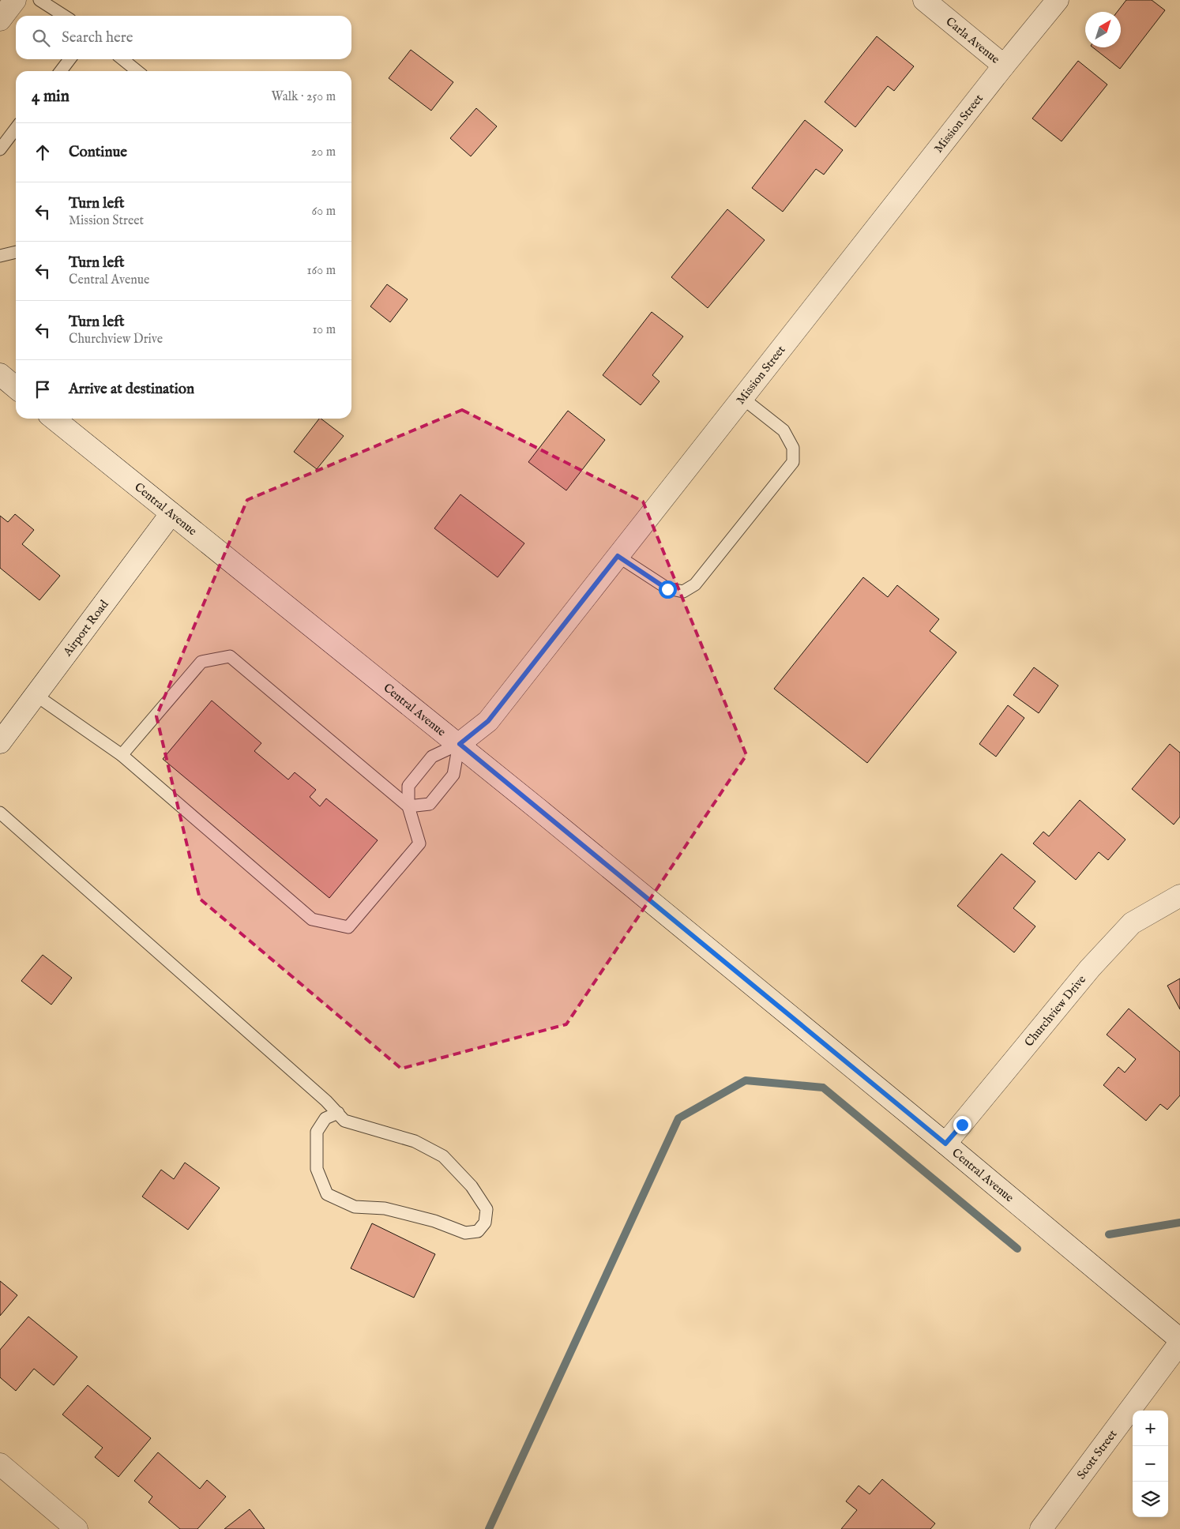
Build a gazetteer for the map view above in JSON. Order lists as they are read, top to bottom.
{
  "streets": {
    "street": [
      "Carla Avenue",
      "Mission Street",
      "Central Avenue",
      "Airport Road",
      "Churchview Drive",
      "Scott Street"
    ]
  },
  "crossings": [
    ["Carla Avenue", "Mission Street"],
    ["Mission Street", "Central Avenue"],
    ["Central Avenue", "Airport Road"],
    ["Central Avenue", "Churchview Drive"],
    ["Central Avenue", "Scott Street"]
  ],
  "north": "top right",
  "page": {
    "search": "Search here",
    "heading": ["4 min", "Walk · 250 m"],
    "list": [
      ["Continue", "20 m"],
      ["Turn left", "Mission Street", "60 m"],
      ["Turn left", "Central Avenue", "160 m"],
      ["Turn left", "Churchview Drive", "10 m"],
      "Arrive at destination"
    ],
    "map_buttons": ["+", "−"]
  }
}
